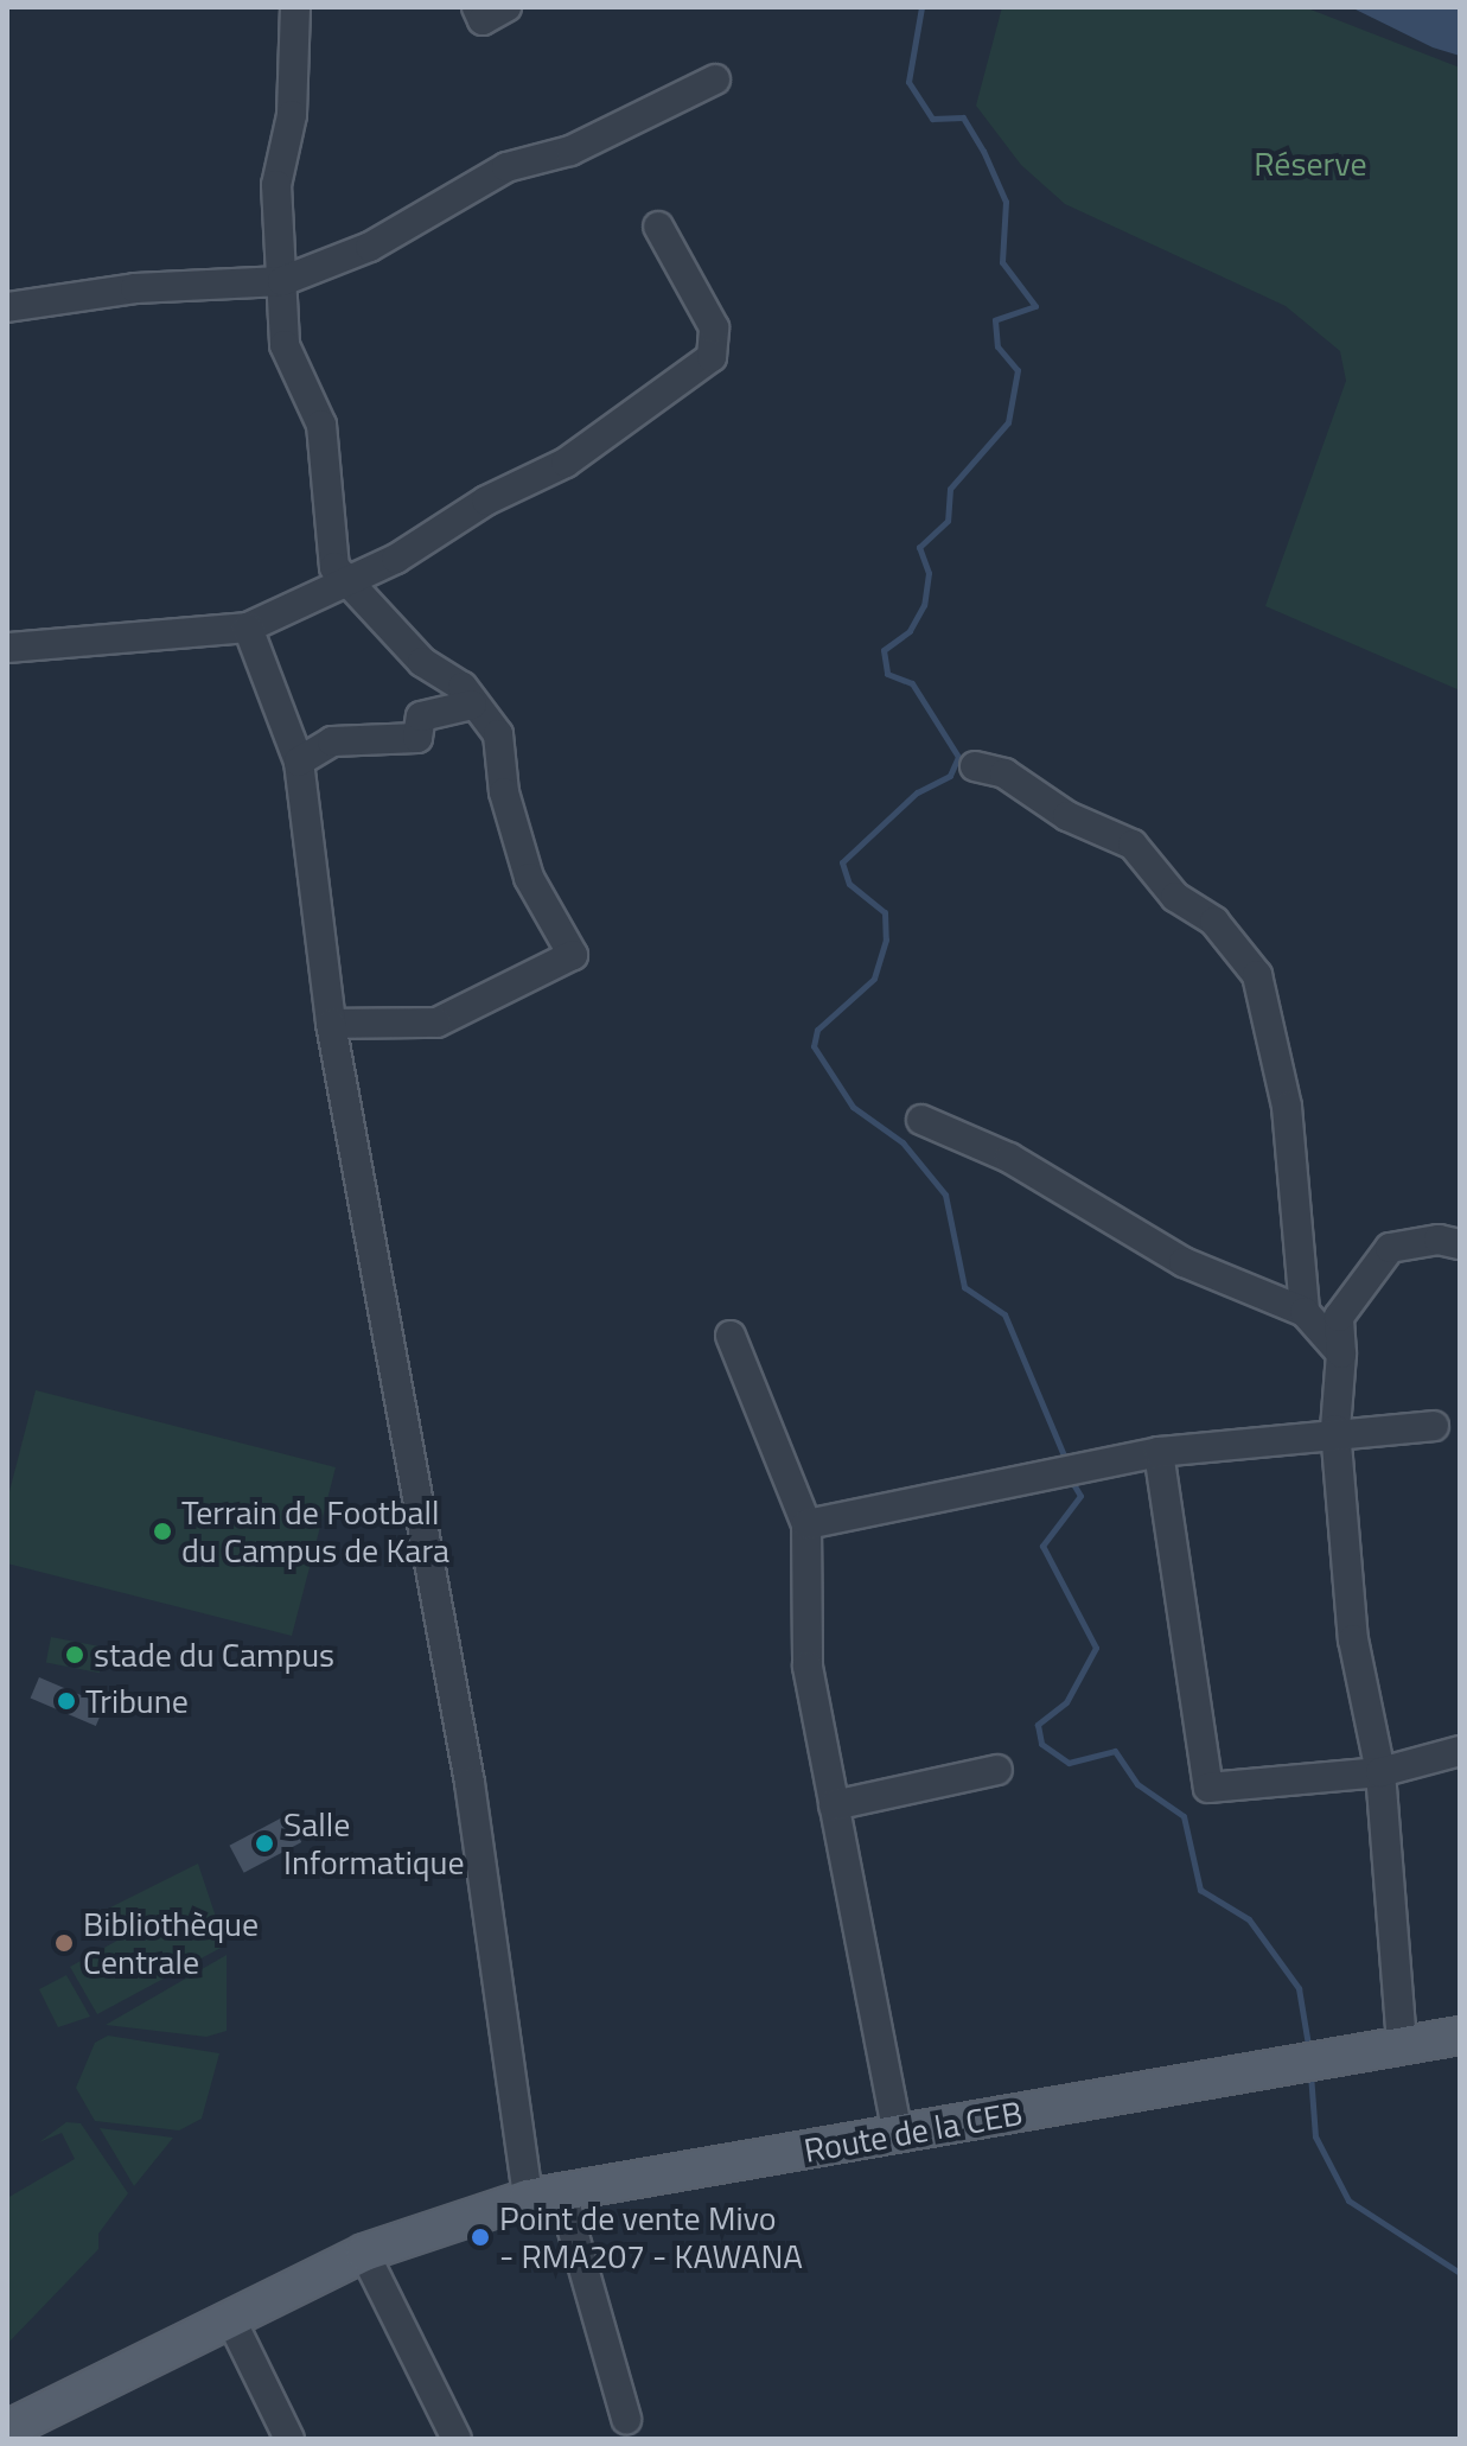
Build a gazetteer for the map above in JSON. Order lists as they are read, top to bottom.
{
  "streets": {
    "main road": ["Route de la CEB"]
  },
  "parks": ["Réserve"],
  "places": [
    "Terrain de Football du Campus de Kara",
    "stade du Campus",
    "Tribune",
    "Salle Informatique",
    "Bibliothèque Centrale",
    "Point de vente Mivo - RMA207 - KAWANA"
  ]
}
